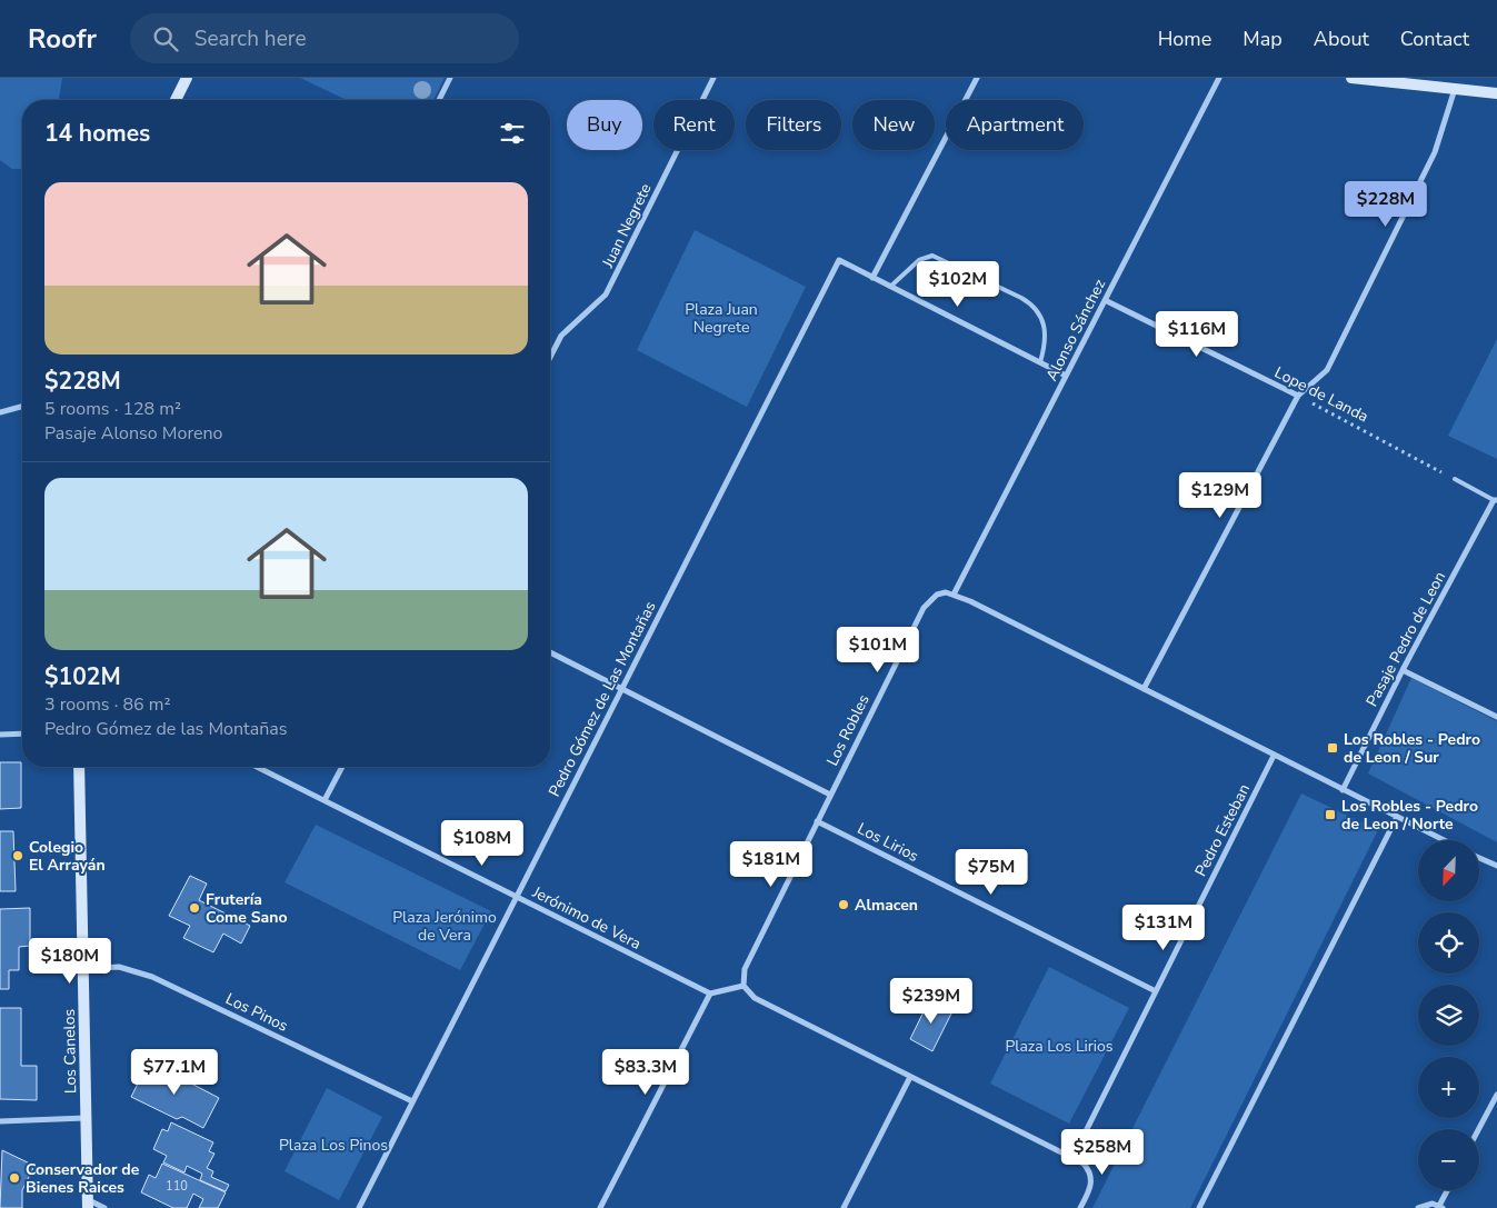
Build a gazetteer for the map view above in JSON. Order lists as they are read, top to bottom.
{
  "streets": {
    "street": [
      "Juan Negrete",
      "Alonso Sánchez",
      "Lope de Landa",
      "Pasaje Pedro de Leon",
      "Pedro Gómez de Las Montañas",
      "Los Robles",
      "Pedro Esteban",
      "Los Lirios",
      "Jerónimo de Vera",
      "Los Pinos",
      "Los Canelos"
    ]
  },
  "crossings": [
    ["Alonso Sánchez", "Lope de Landa"],
    ["Alonso Sánchez", "Los Robles"],
    ["Pedro Gómez de Las Montañas", "Jerónimo de Vera"],
    ["Pedro Gómez de Las Montañas", "Los Pinos"],
    ["Los Robles", "Los Lirios"],
    ["Pedro Esteban", "Los Lirios"],
    ["Los Pinos", "Los Canelos"]
  ],
  "parks": [
    "Plaza Juan Negrete",
    "Plaza Jerónimo de Vera",
    "Plaza Los Lirios",
    "Plaza Los Pinos"
  ],
  "places": {
    "transit": ["Los Robles - Pedro de Leon / Sur", "Los Robles - Pedro de Leon / Norte"],
    "other": [
      "Colegio El Arrayán",
      "Almacen",
      "Frutería Come Sano",
      "Conservador de Bienes Raices"
    ]
  },
  "house_numbers": ["110"],
  "north": "bottom left",
  "page": {
    "header": "Roofr",
    "search": "Search here",
    "nav": [
      "Home",
      "Map",
      "About",
      "Contact"
    ],
    "chip": [
      "Buy",
      "Rent",
      "Filters",
      "New",
      "Apartment"
    ],
    "heading": "14 homes",
    "list": [
      {
        "name": "$228M",
        "note": "5 rooms · 128 m² · Pasaje Alonso Moreno"
      },
      {
        "name": "$102M",
        "note": "3 rooms · 86 m² · Pedro Gómez de las Montañas"
      }
    ],
    "price": [
      "$228M",
      "$102M",
      "$116M",
      "$129M",
      "$101M",
      "$108M",
      "$181M",
      "$75M",
      "$131M",
      "$180M",
      "$239M",
      "$77.1M",
      "$83.3M",
      "$258M"
    ],
    "map_buttons": ["+", "−"]
  }
}
